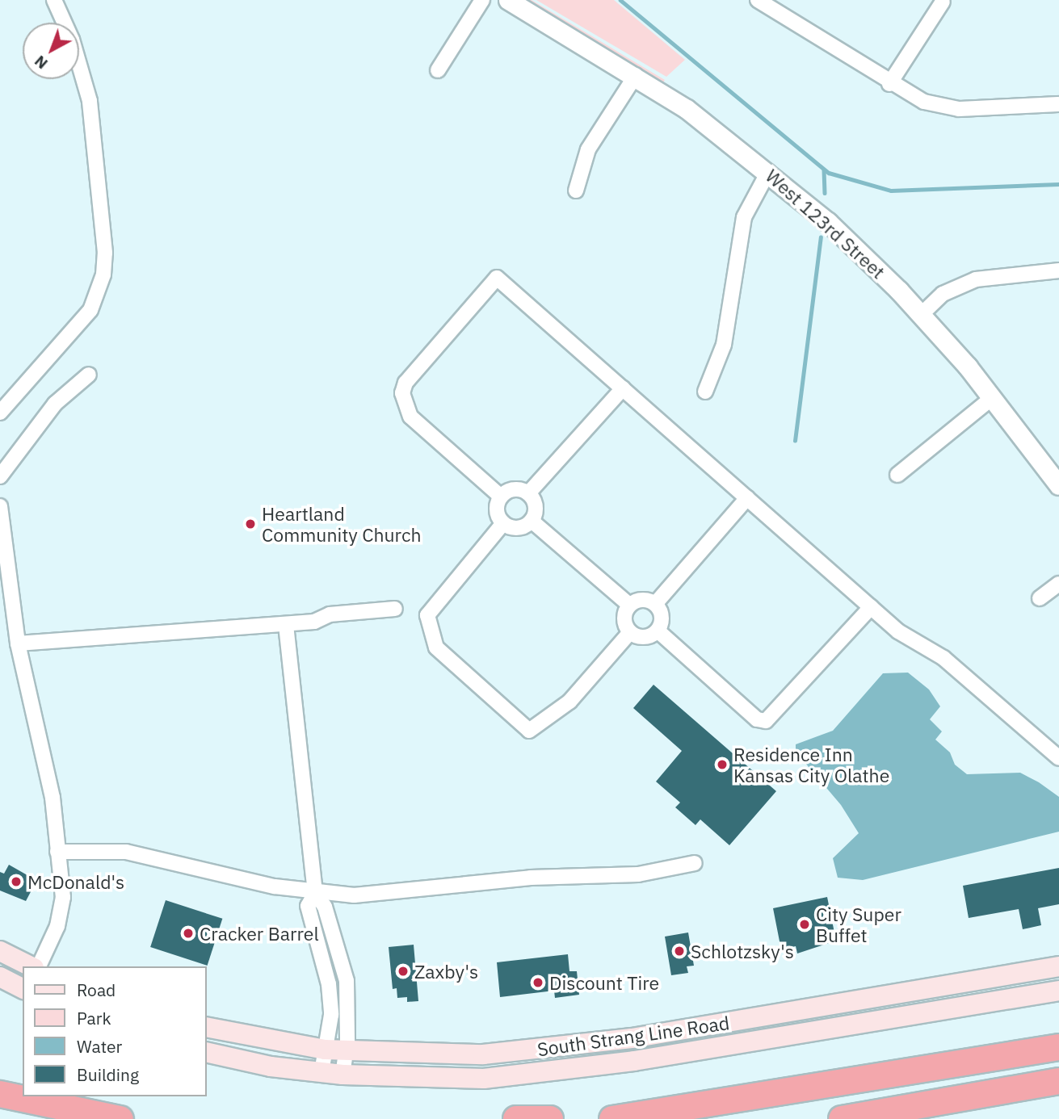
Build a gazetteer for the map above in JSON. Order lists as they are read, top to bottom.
{
  "streets": {
    "main road": ["South Strang Line Road"],
    "street": ["West 123rd Street"]
  },
  "places": [
    "Heartland Community Church",
    "Residence Inn Kansas City Olathe",
    "McDonald's",
    "City Super Buffet",
    "Cracker Barrel",
    "Schlotzsky's",
    "Zaxby's",
    "Discount Tire"
  ],
  "legend": [
    "Road",
    "Park",
    "Water",
    "Building"
  ],
  "north": "bottom left"
}
